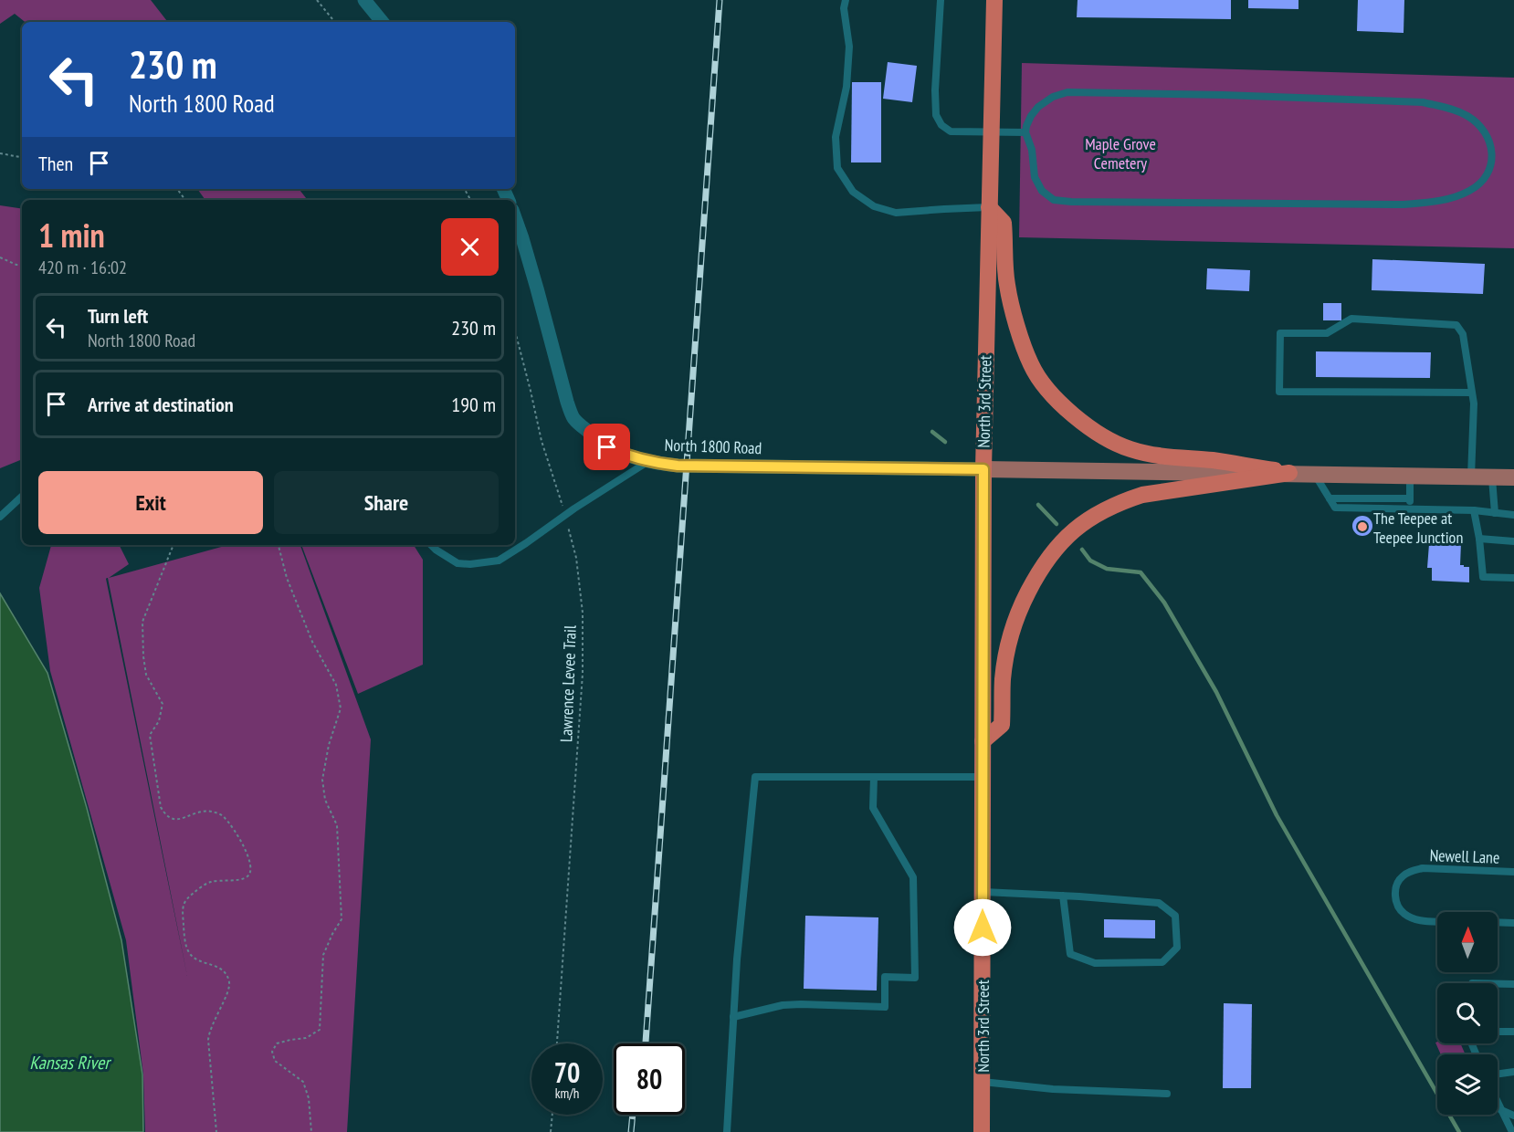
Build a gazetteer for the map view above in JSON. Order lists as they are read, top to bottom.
{
  "streets": {
    "highway": ["North 3rd Street"],
    "street": ["North 1800 Road"],
    "lane": ["Newell Lane"],
    "path": ["Lawrence Levee Trail"]
  },
  "crossings": [
    ["North 3rd Street", "North 1800 Road"]
  ],
  "water": ["Kansas River"],
  "parks": ["Maple Grove Cemetery"],
  "places": ["The Teepee at Teepee Junction"],
  "north": "top",
  "page": {
    "turn": ["230 m", "North 1800 Road"],
    "then": "Then",
    "heading": ["1 min", "420 m · 16:02"],
    "list": [
      {
        "name": "Turn left",
        "note": "North 1800 Road",
        "value": "230 m"
      },
      {
        "name": "Arrive at destination",
        "value": "190 m"
      }
    ],
    "buttons": ["Exit", "Share"],
    "speed": "70 km/h",
    "limit": "80"
  }
}
